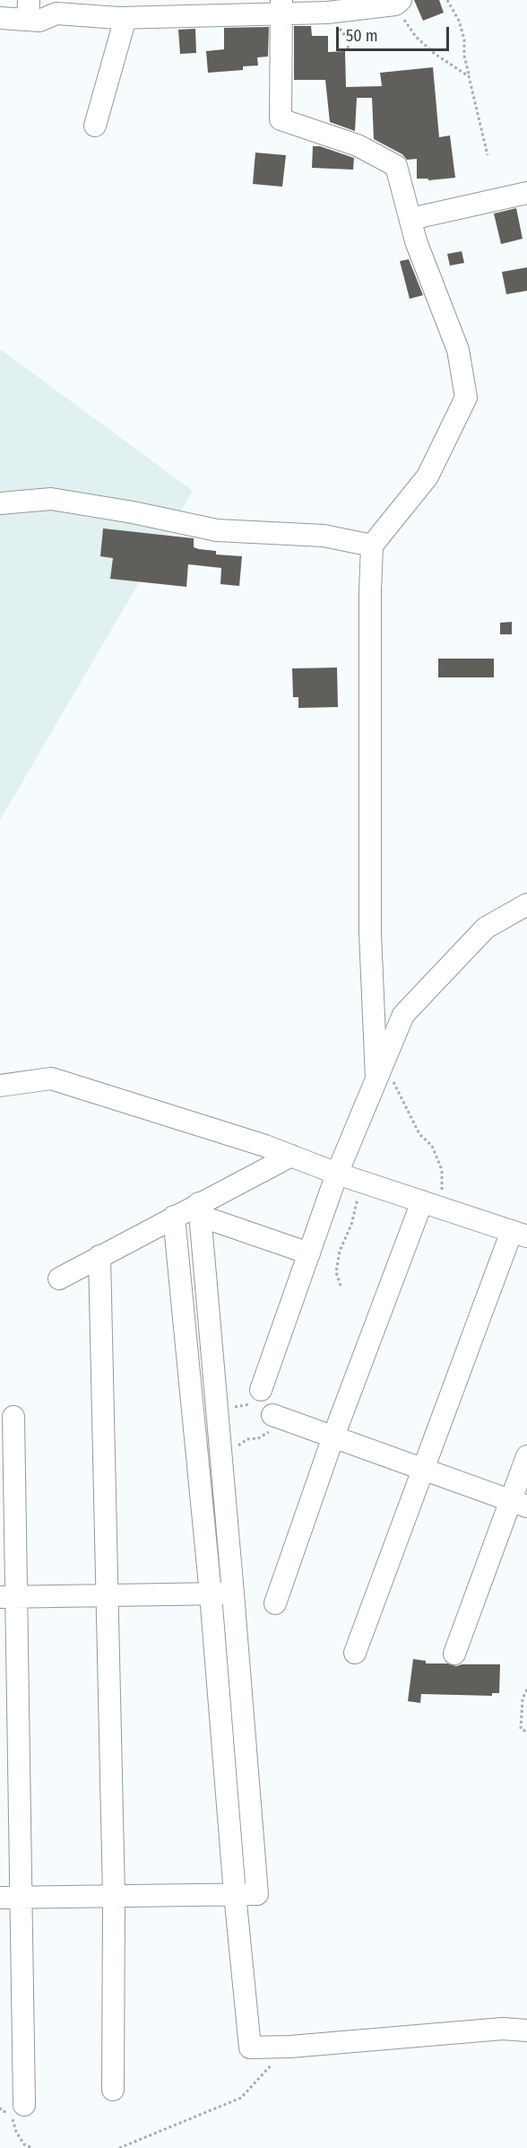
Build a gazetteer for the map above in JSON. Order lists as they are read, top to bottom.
{
  "scale_bar": "50 m"
}
